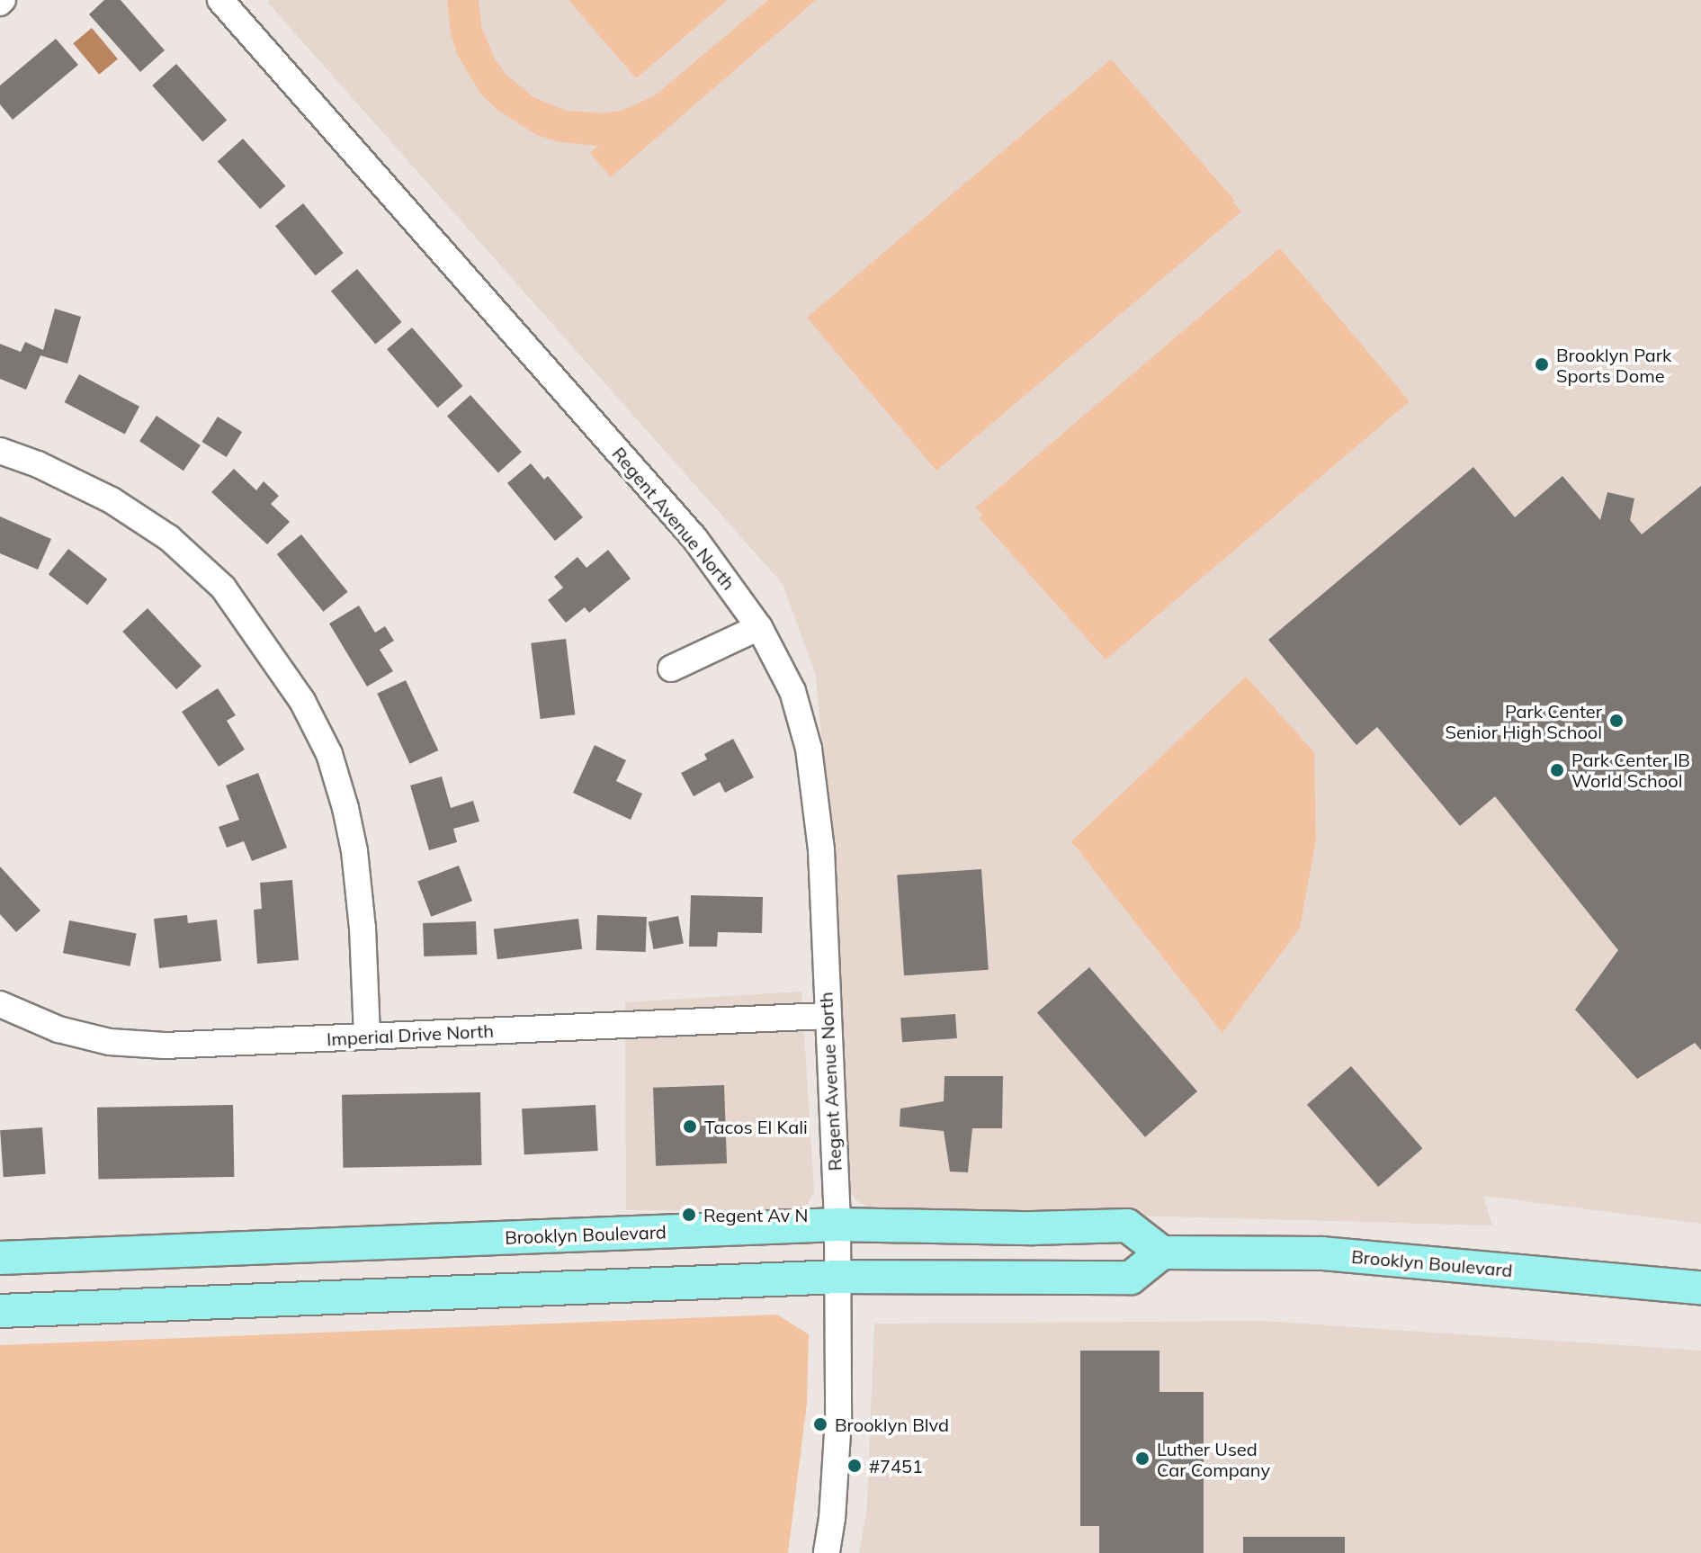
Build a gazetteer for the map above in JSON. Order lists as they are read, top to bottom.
{
  "streets": {
    "main road": ["Brooklyn Boulevard"],
    "street": ["Regent Avenue North", "Imperial Drive North"]
  },
  "crossings": [
    ["Regent Avenue North", "Imperial Drive North"],
    ["Regent Avenue North", "Brooklyn Boulevard"]
  ],
  "places": [
    "Brooklyn Park Sports Dome",
    "Park Center Senior High School",
    "Park Center IB World School",
    "Tacos El Kali",
    "Regent Av N",
    "Brooklyn Blvd",
    "Luther Used Car Company",
    "#7451"
  ]
}
